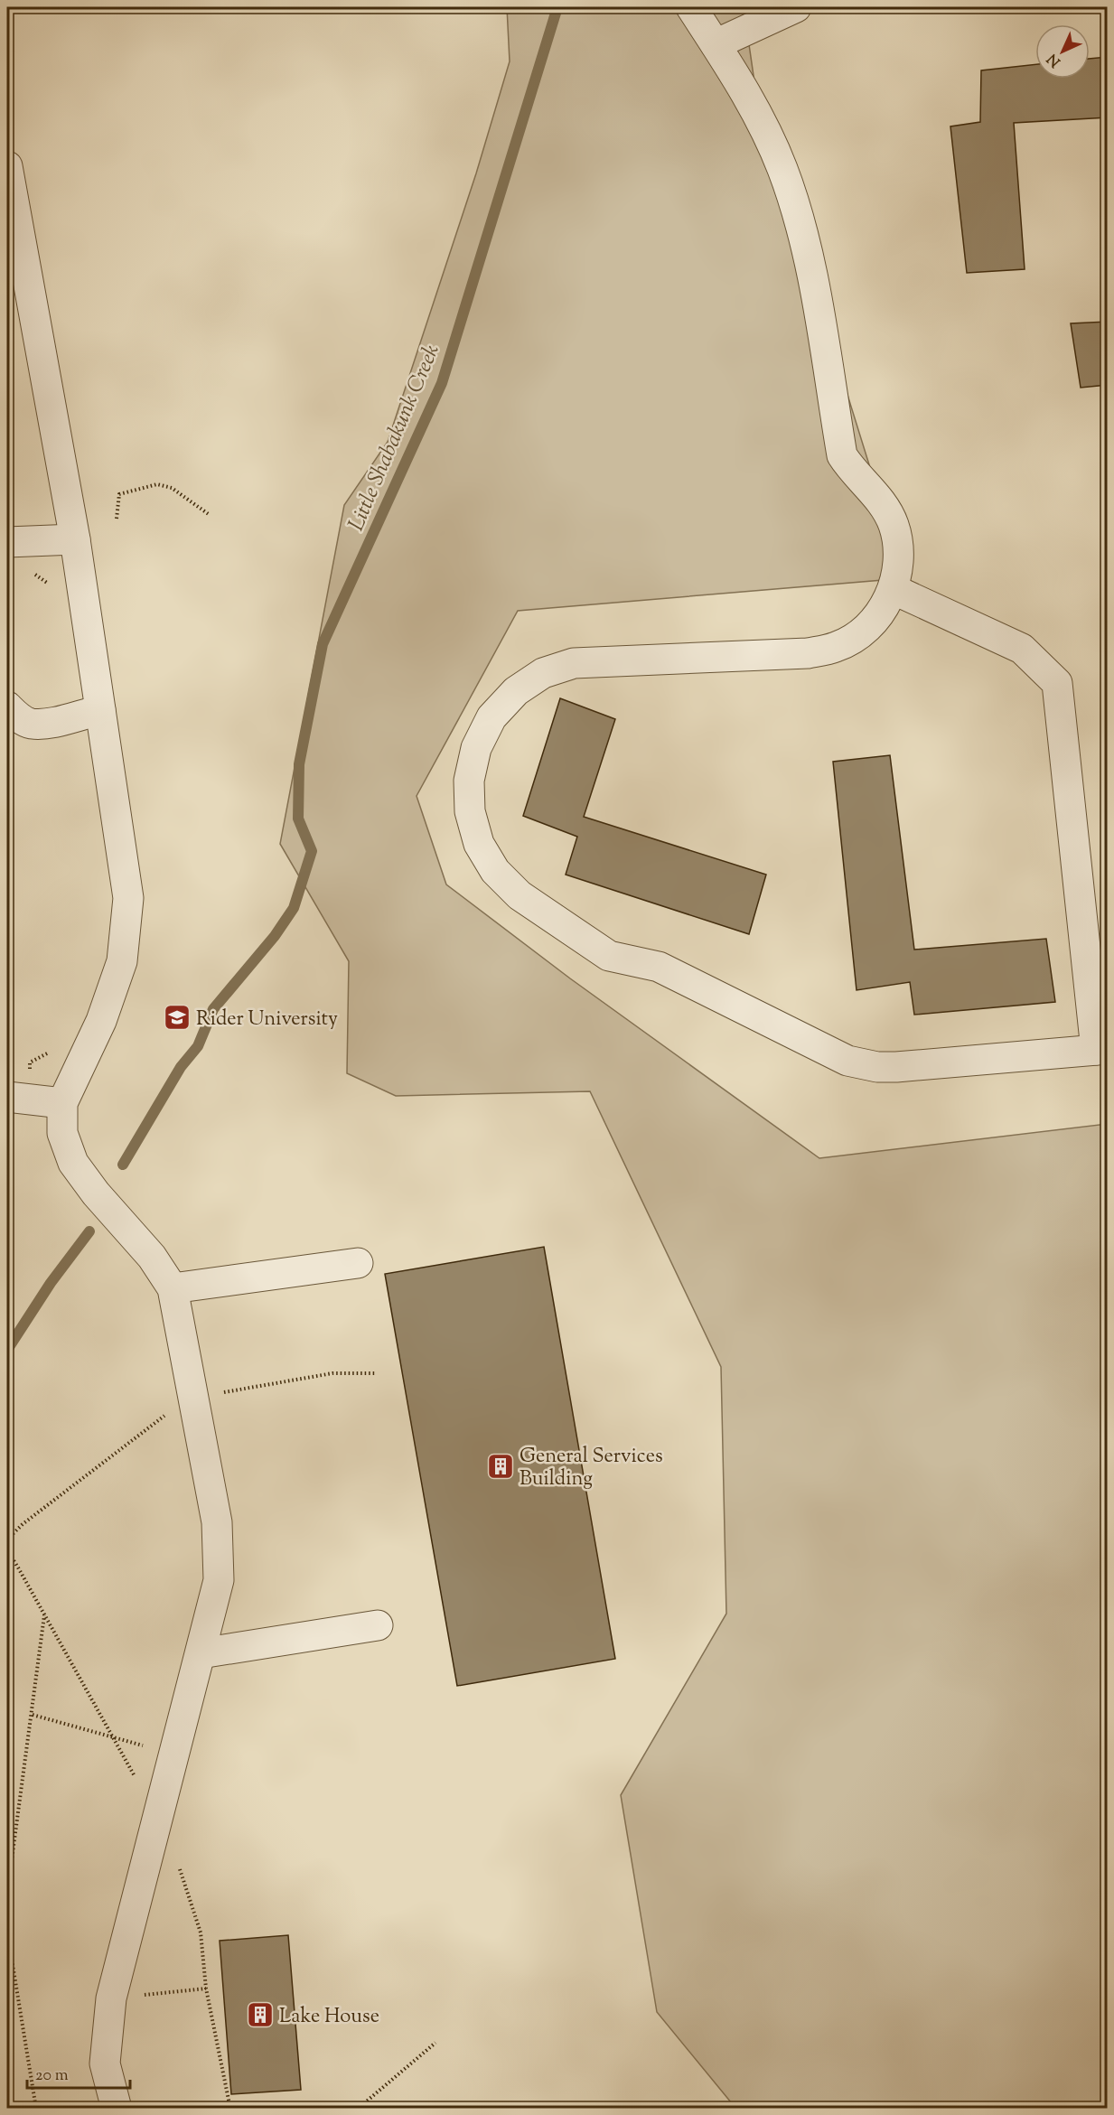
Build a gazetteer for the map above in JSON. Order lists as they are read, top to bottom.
{
  "water": ["Little Shabakunk Creek"],
  "places": {
    "school or university": ["Rider University"],
    "building": ["General Services Building", "Lake House"]
  },
  "scale_bar": "20 m",
  "north": "bottom left"
}
